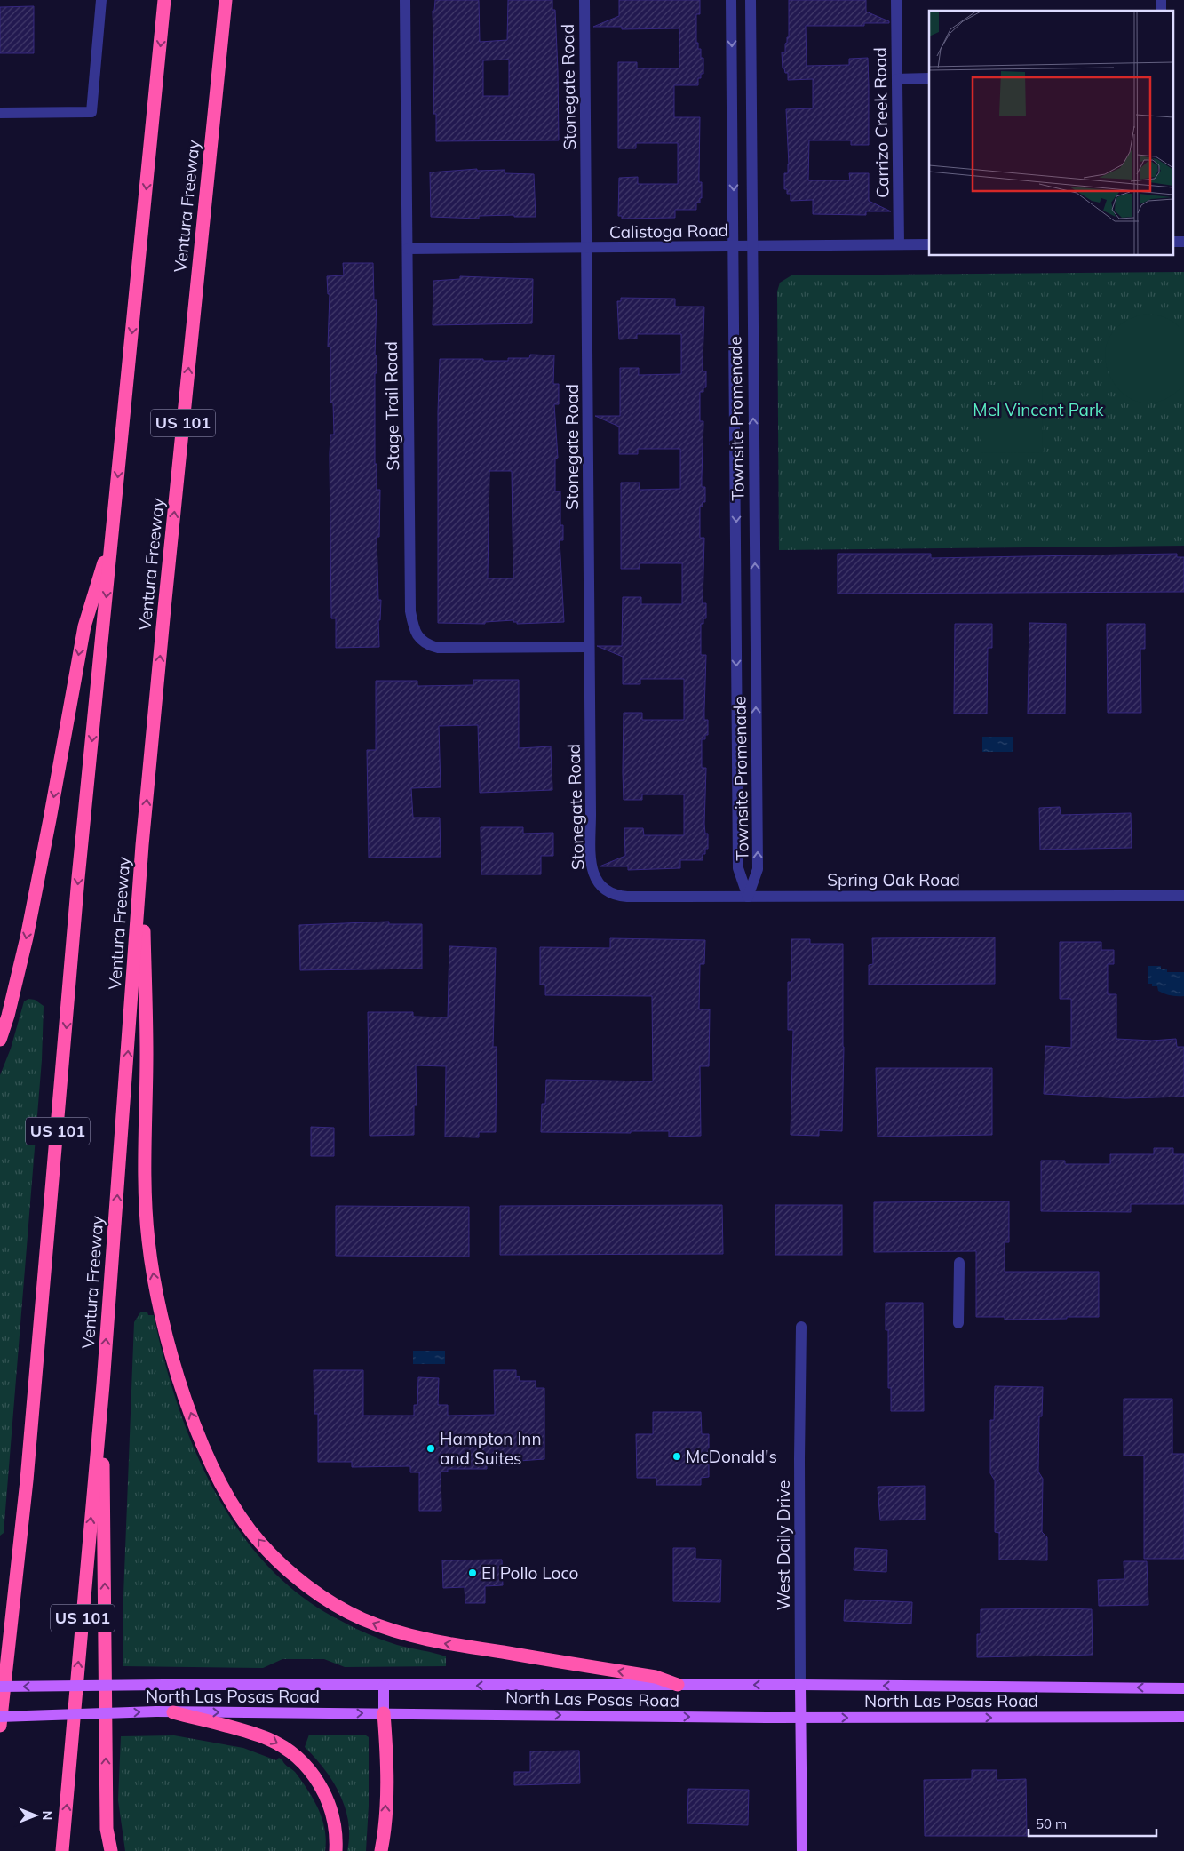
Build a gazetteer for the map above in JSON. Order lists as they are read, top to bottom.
{
  "streets": {
    "highway": ["Ventura Freeway", "US 101"],
    "main road": ["North Las Posas Road"],
    "street": [
      "Stonegate Road",
      "Carrizo Creek Road",
      "Calistoga Road",
      "Stage Trail Road",
      "Townsite Promenade",
      "Spring Oak Road",
      "West Daily Drive"
    ]
  },
  "crossings": [
    ["Stonegate Road", "Calistoga Road"],
    ["Stonegate Road", "Stage Trail Road"],
    ["Stonegate Road", "Spring Oak Road"],
    ["Carrizo Creek Road", "Calistoga Road"],
    ["Calistoga Road", "Stage Trail Road"],
    ["Calistoga Road", "Townsite Promenade"],
    ["Townsite Promenade", "Spring Oak Road"],
    ["West Daily Drive", "North Las Posas Road"]
  ],
  "parks": ["Mel Vincent Park"],
  "places": ["Hampton Inn and Suites", "McDonald's", "El Pollo Loco"],
  "scale_bar": "50 m",
  "north": "right"
}
